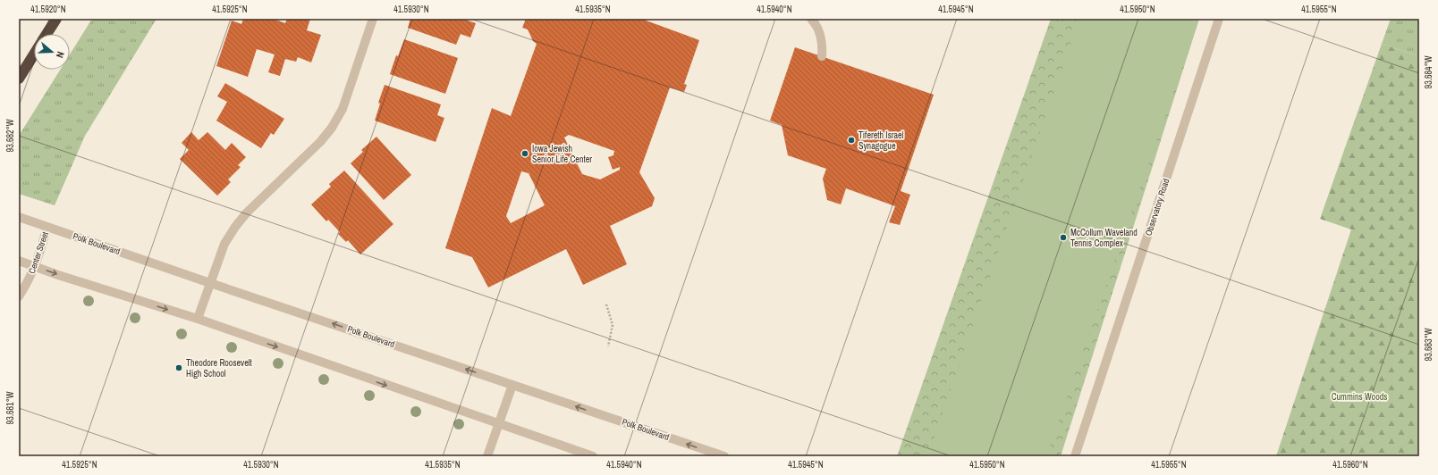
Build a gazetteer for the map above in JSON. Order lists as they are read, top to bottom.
{
  "streets": {
    "street": ["Observatory Road", "Polk Boulevard", "Center Street"]
  },
  "crossings": [
    ["Polk Boulevard", "Center Street"]
  ],
  "parks": ["Cummins Woods"],
  "places": [
    "Tifereth Israel Synagogue",
    "Iowa Jewish Senior Life Center",
    "McCollum Waveland Tennis Complex",
    "Theodore Roosevelt High School"
  ],
  "north": "right",
  "coordinates": [
    "41.5920°N",
    "41.5925°N",
    "41.5930°N",
    "41.5935°N",
    "41.5940°N",
    "41.5945°N",
    "41.5950°N",
    "41.5955°N",
    "93.684°W",
    "93.682°W",
    "93.683°W",
    "93.681°W",
    "41.5960°N"
  ]
}
